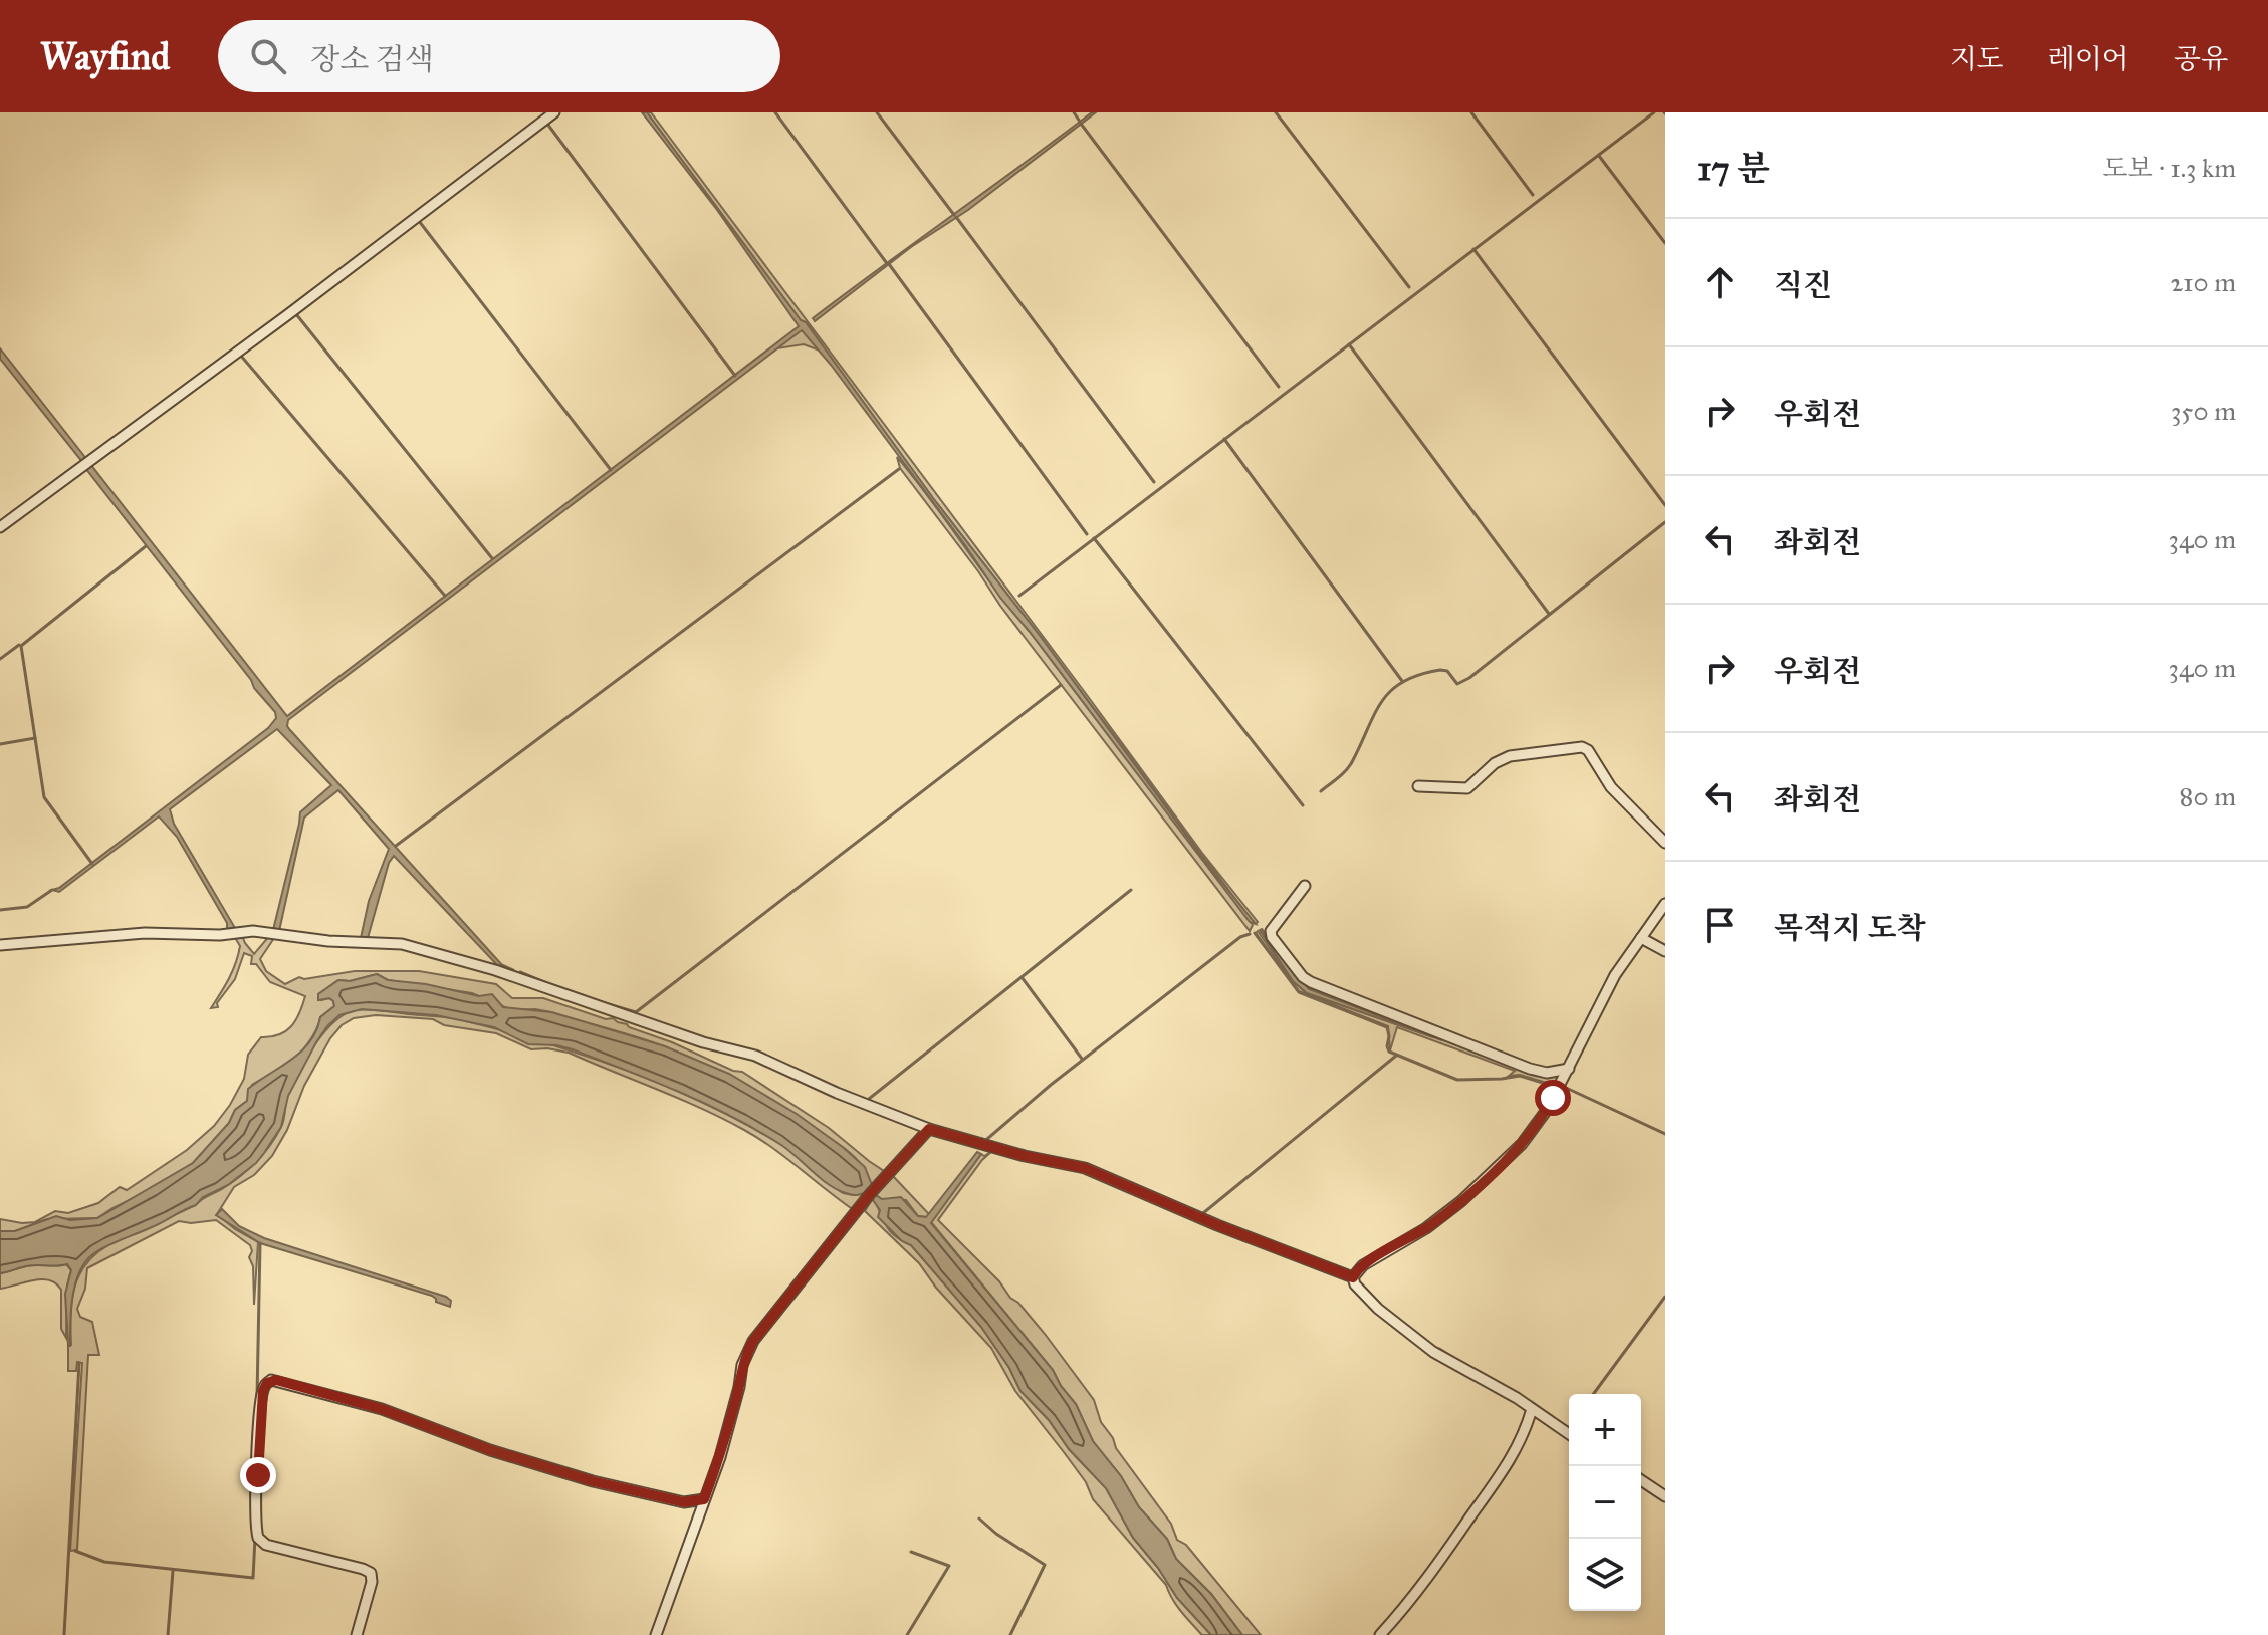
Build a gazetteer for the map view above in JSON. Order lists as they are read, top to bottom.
{
  "page": {
    "header": "Wayfind",
    "search": "장소 검색",
    "nav": ["지도", "레이어", "공유"],
    "heading": ["17 분", "도보 · 1.3 km"],
    "list": [
      ["직진", "210 m"],
      ["우회전", "350 m"],
      ["좌회전", "340 m"],
      ["우회전", "340 m"],
      ["좌회전", "80 m"],
      "목적지 도착"
    ],
    "map_buttons": ["+", "−"]
  }
}
